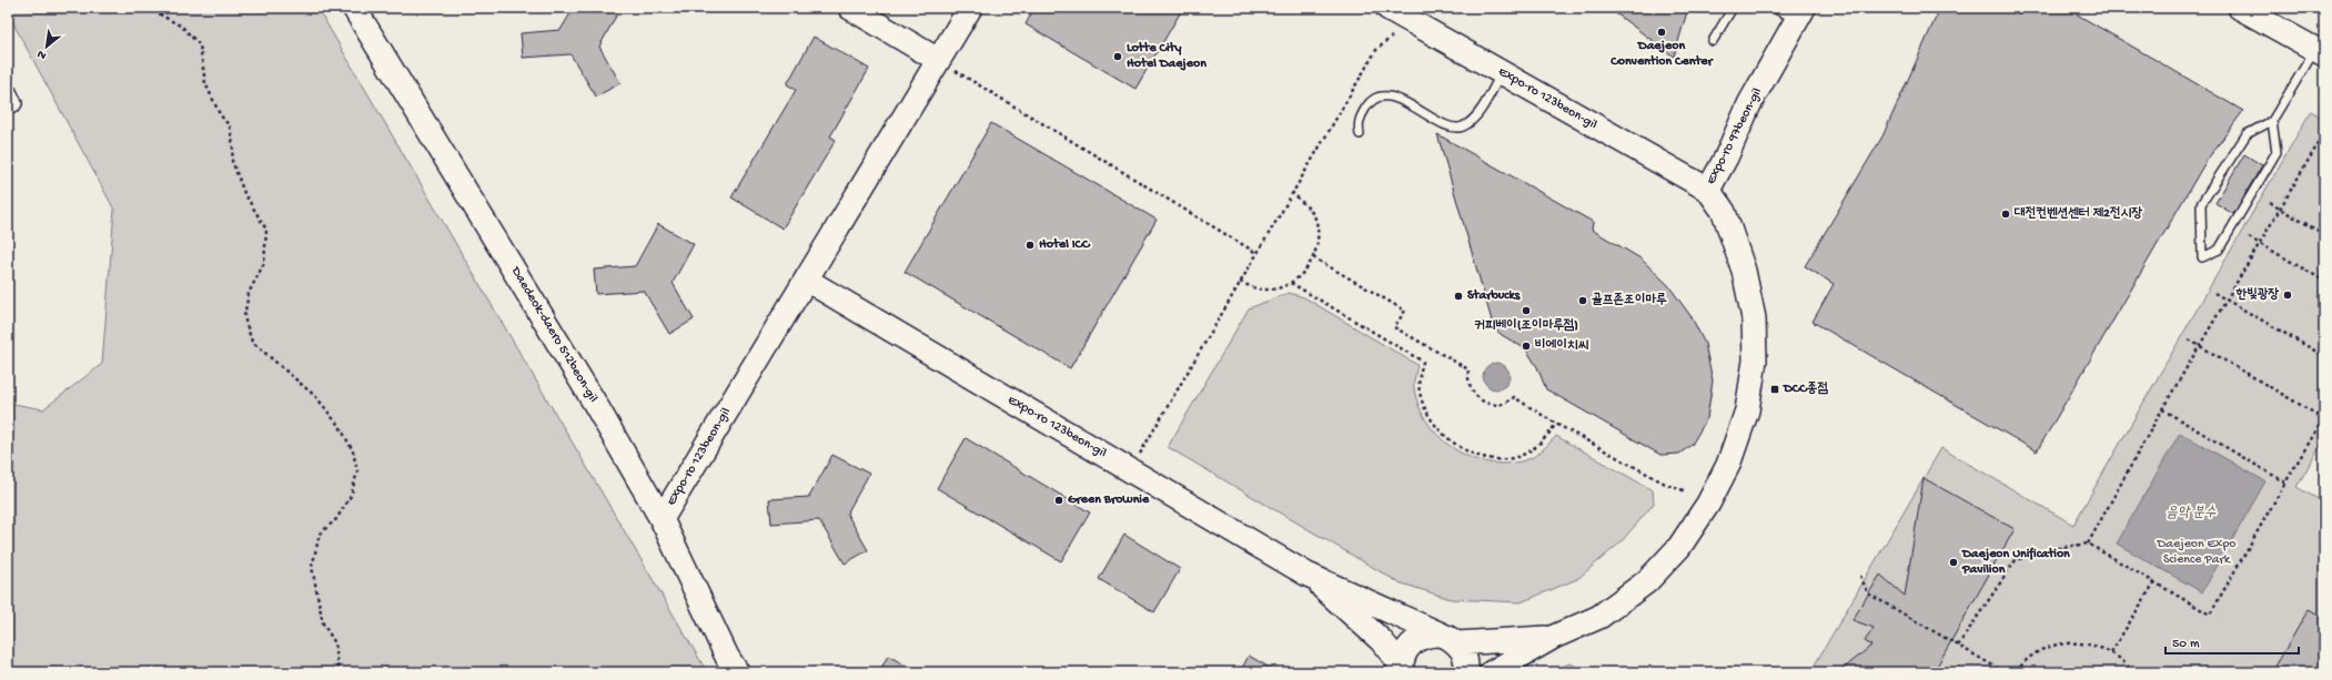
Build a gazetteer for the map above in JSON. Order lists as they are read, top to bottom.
{
  "streets": {
    "street": ["Expo-ro 123beon-gil", "Expo-ro 97beon-gil", "Daedeok-daero 512beon-gil"]
  },
  "crossings": [
    ["Expo-ro 123beon-gil", "Expo-ro 97beon-gil"],
    ["Expo-ro 123beon-gil", "Daedeok-daero 512beon-gil"]
  ],
  "water": ["음악 분수"],
  "parks": ["Daejeon Expo Science Park"],
  "places": {
    "other": [
      "Daejeon Convention Center",
      "Lotte City Hotel Daejeon",
      "대전컨벤션센터 제2전시장",
      "Hotel ICC",
      "한빛광장",
      "Starbucks",
      "골프존조이마루",
      "커피베이(조이마루점)",
      "비에이치씨",
      "Green Brownie",
      "Daejeon Unification Pavilion"
    ],
    "transit": ["DCC종점"]
  },
  "scale_bar": "50 m",
  "north": "bottom left"
}
